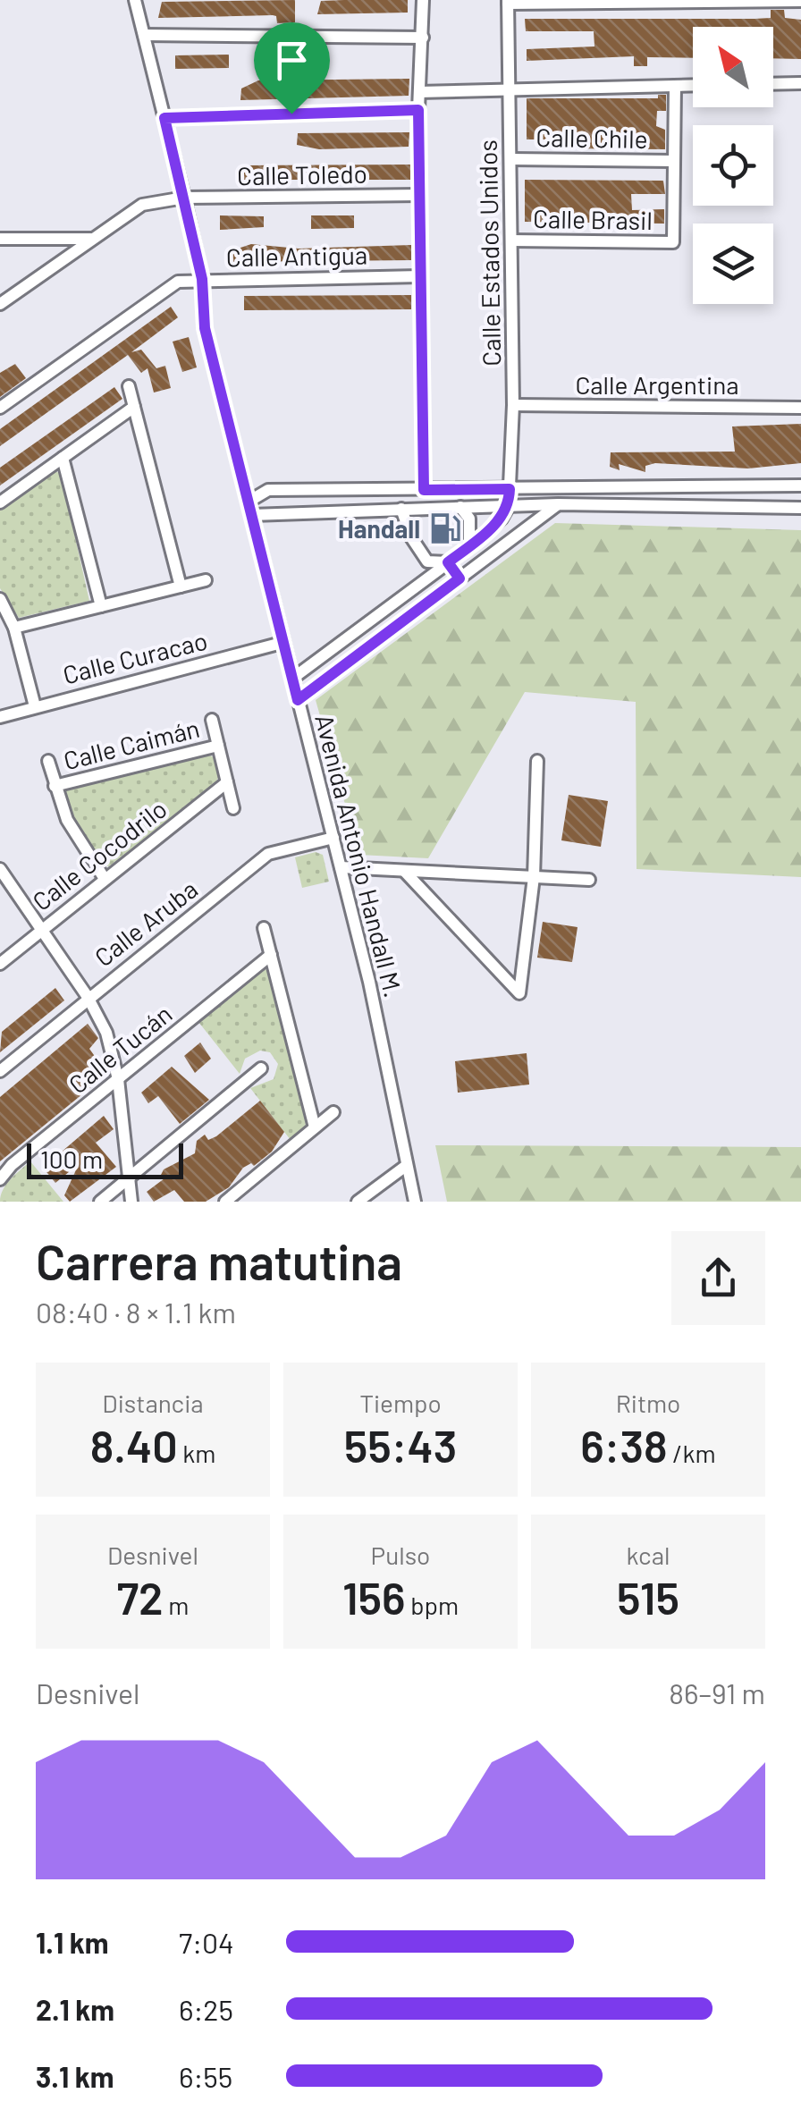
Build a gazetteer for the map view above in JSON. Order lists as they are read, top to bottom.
{
  "streets": {
    "street": [
      "Calle Chile",
      "Calle Toledo",
      "Calle Brasil",
      "Calle Estados Unidos",
      "Calle Antigua",
      "Calle Argentina",
      "Calle Curacao",
      "Calle Caimán",
      "Calle Cocodrilo",
      "Avenida Antonio Handall M.",
      "Calle Aruba",
      "Calle Tucán"
    ]
  },
  "crossings": [
    ["Calle Chile", "Calle Brasil"],
    ["Calle Chile", "Calle Estados Unidos"],
    ["Calle Toledo", "Avenida Antonio Handall M."],
    ["Calle Brasil", "Calle Estados Unidos"],
    ["Calle Estados Unidos", "Calle Argentina"],
    ["Calle Antigua", "Avenida Antonio Handall M."],
    ["Calle Curacao", "Avenida Antonio Handall M."],
    ["Calle Caimán", "Calle Cocodrilo"],
    ["Avenida Antonio Handall M.", "Calle Aruba"]
  ],
  "places": {
    "fuel station": ["Handall"]
  },
  "scale_bar": "100 m",
  "north": "top left",
  "page": {
    "scale": "100 m",
    "heading": ["Carrera matutina", "08:40 · 8 × 1.1 km"],
    "stats": [
      ["Distancia", "8.40 km"],
      ["Tiempo", "55:43"],
      ["Ritmo", "6:38 /km"],
      ["Desnivel", "72 m"],
      ["Pulso", "156 bpm"],
      ["kcal", "515"]
    ],
    "chart": ["Desnivel", "86–91 m"],
    "list": [
      {
        "name": "1.1 km",
        "note": "7:04"
      },
      {
        "name": "2.1 km",
        "note": "6:25"
      },
      {
        "name": "3.1 km",
        "note": "6:55"
      }
    ]
  }
}
